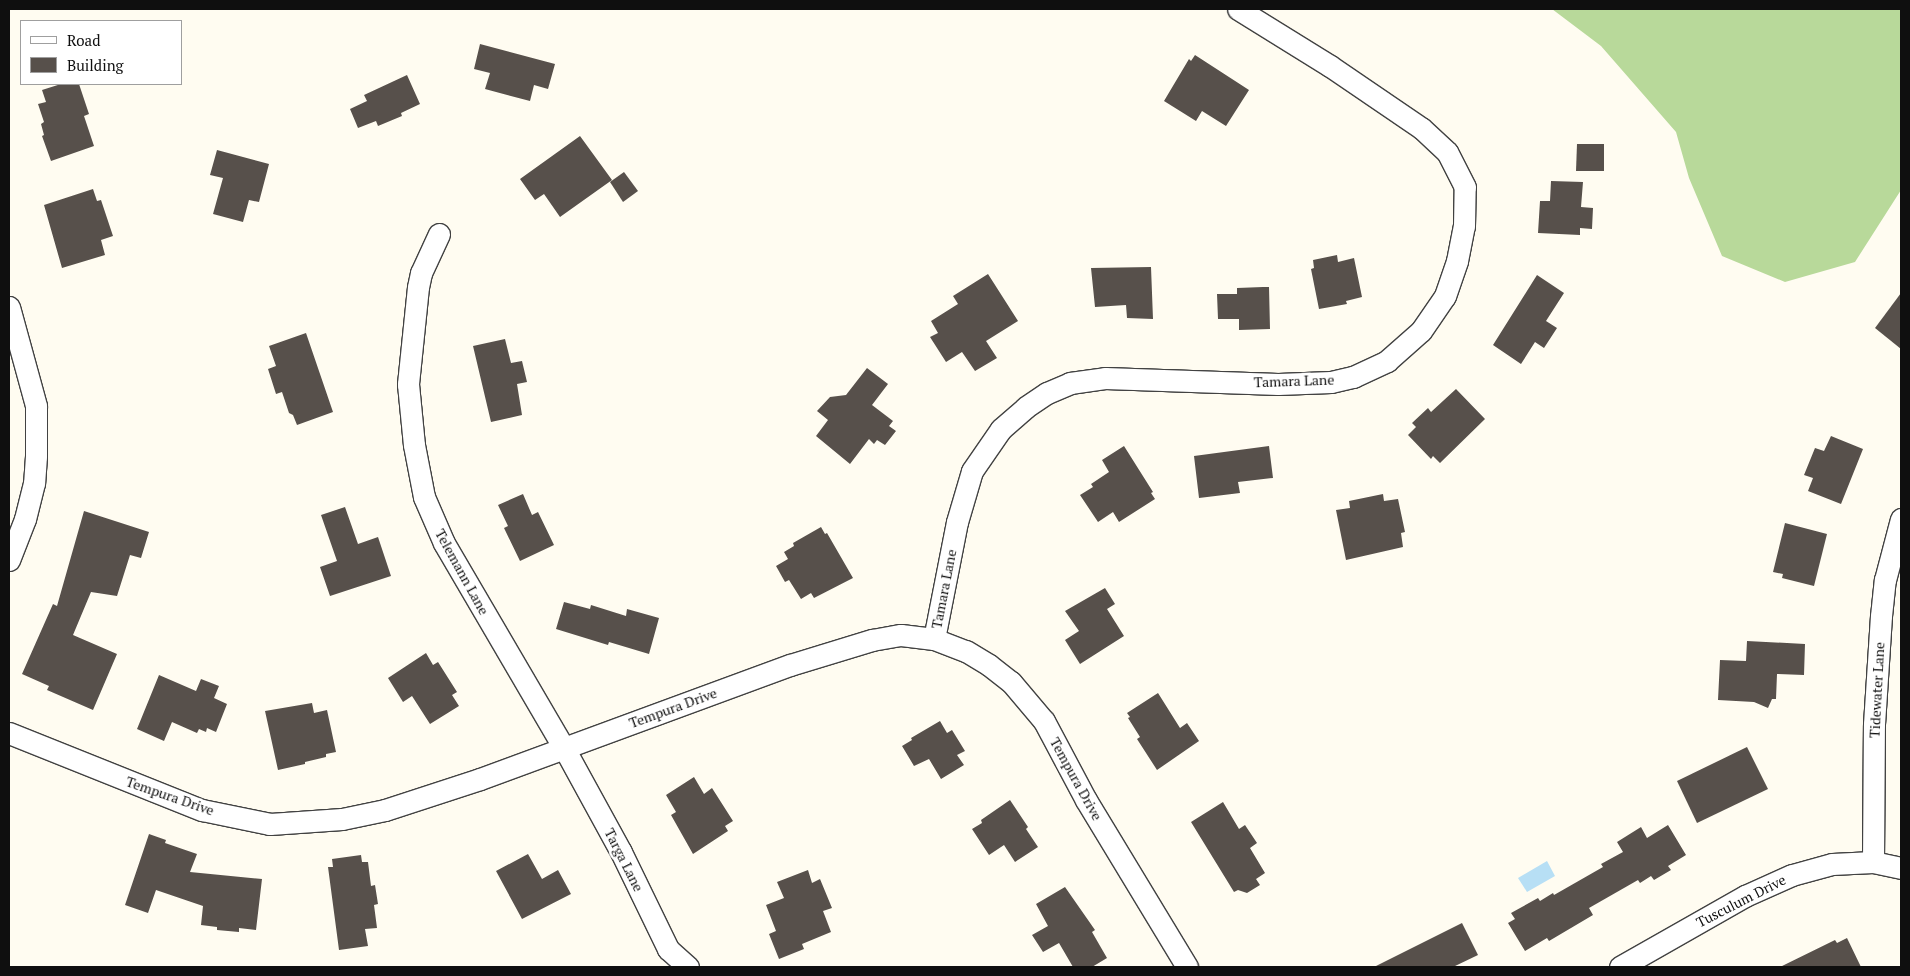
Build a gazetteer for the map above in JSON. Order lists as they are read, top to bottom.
{
  "streets": {
    "street": [
      "Tamara Lane",
      "Telemann Lane",
      "Tidewater Lane",
      "Tempura Drive",
      "Targa Lane",
      "Tusculum Drive"
    ]
  },
  "crossings": [
    ["Tamara Lane", "Tempura Drive"],
    ["Telemann Lane", "Tempura Drive"],
    ["Telemann Lane", "Targa Lane"],
    ["Tidewater Lane", "Tusculum Drive"],
    ["Tempura Drive", "Targa Lane"]
  ],
  "legend": ["Road", "Building"]
}
